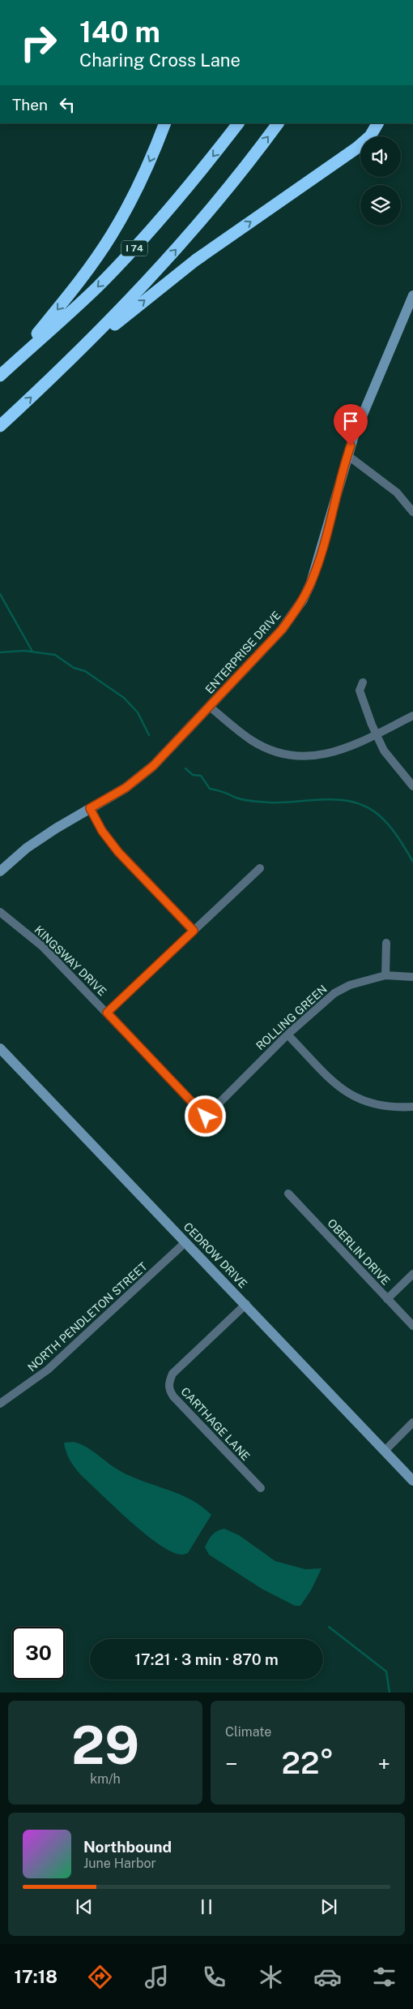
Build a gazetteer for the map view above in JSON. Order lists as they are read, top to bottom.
{
  "streets": {
    "highway": ["I 74"],
    "street": [
      "ENTERPRISE DRIVE",
      "KINGSWAY DRIVE",
      "ROLLING GREEN",
      "OBERLIN DRIVE",
      "CEDROW DRIVE",
      "NORTH PENDLETON STREET",
      "CARTHAGE LANE"
    ]
  },
  "crossings": [
    ["KINGSWAY DRIVE", "ROLLING GREEN"],
    ["CEDROW DRIVE", "NORTH PENDLETON STREET"],
    ["CEDROW DRIVE", "CARTHAGE LANE"]
  ],
  "page": {
    "turn": ["140 m", "Charing Cross Lane"],
    "then": "Then",
    "limit": "30",
    "trip": "17:21 · 3 min · 870 m",
    "tile": [
      ["29", "km/h"],
      "Climate"
    ],
    "heat": ["−", "22°", "+"],
    "song": ["Northbound", "June Harbor"],
    "tabs": "17:18"
  }
}
